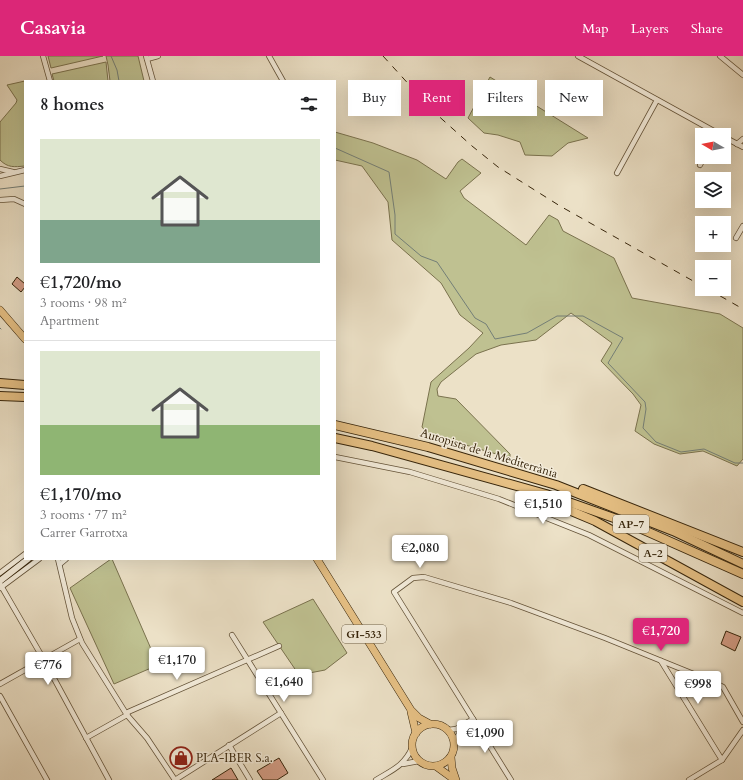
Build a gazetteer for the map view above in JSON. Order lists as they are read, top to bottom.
{
  "streets": {
    "highway": ["Autopista de la Mediterrània", "AP-7", "A-2"],
    "main road": ["GI-533"]
  },
  "crossings": [
    ["Autopista de la Mediterrània", "A-2"]
  ],
  "places": {
    "shop": ["PLA-IBER S.a."]
  },
  "north": "left",
  "page": {
    "header": "Casavia",
    "nav": ["Map", "Layers", "Share"],
    "chip": [
      "Buy",
      "Rent",
      "Filters",
      "New"
    ],
    "heading": "8 homes",
    "map_buttons": ["+", "−"],
    "list": [
      {
        "name": "€1,720/mo",
        "note": "3 rooms · 98 m² · Apartment"
      },
      {
        "name": "€1,170/mo",
        "note": "3 rooms · 77 m² · Carrer Garrotxa"
      }
    ],
    "price": [
      "€1,510",
      "€2,080",
      "€1,720",
      "€1,170",
      "€776",
      "€1,640",
      "€998",
      "€1,090"
    ]
  }
}
